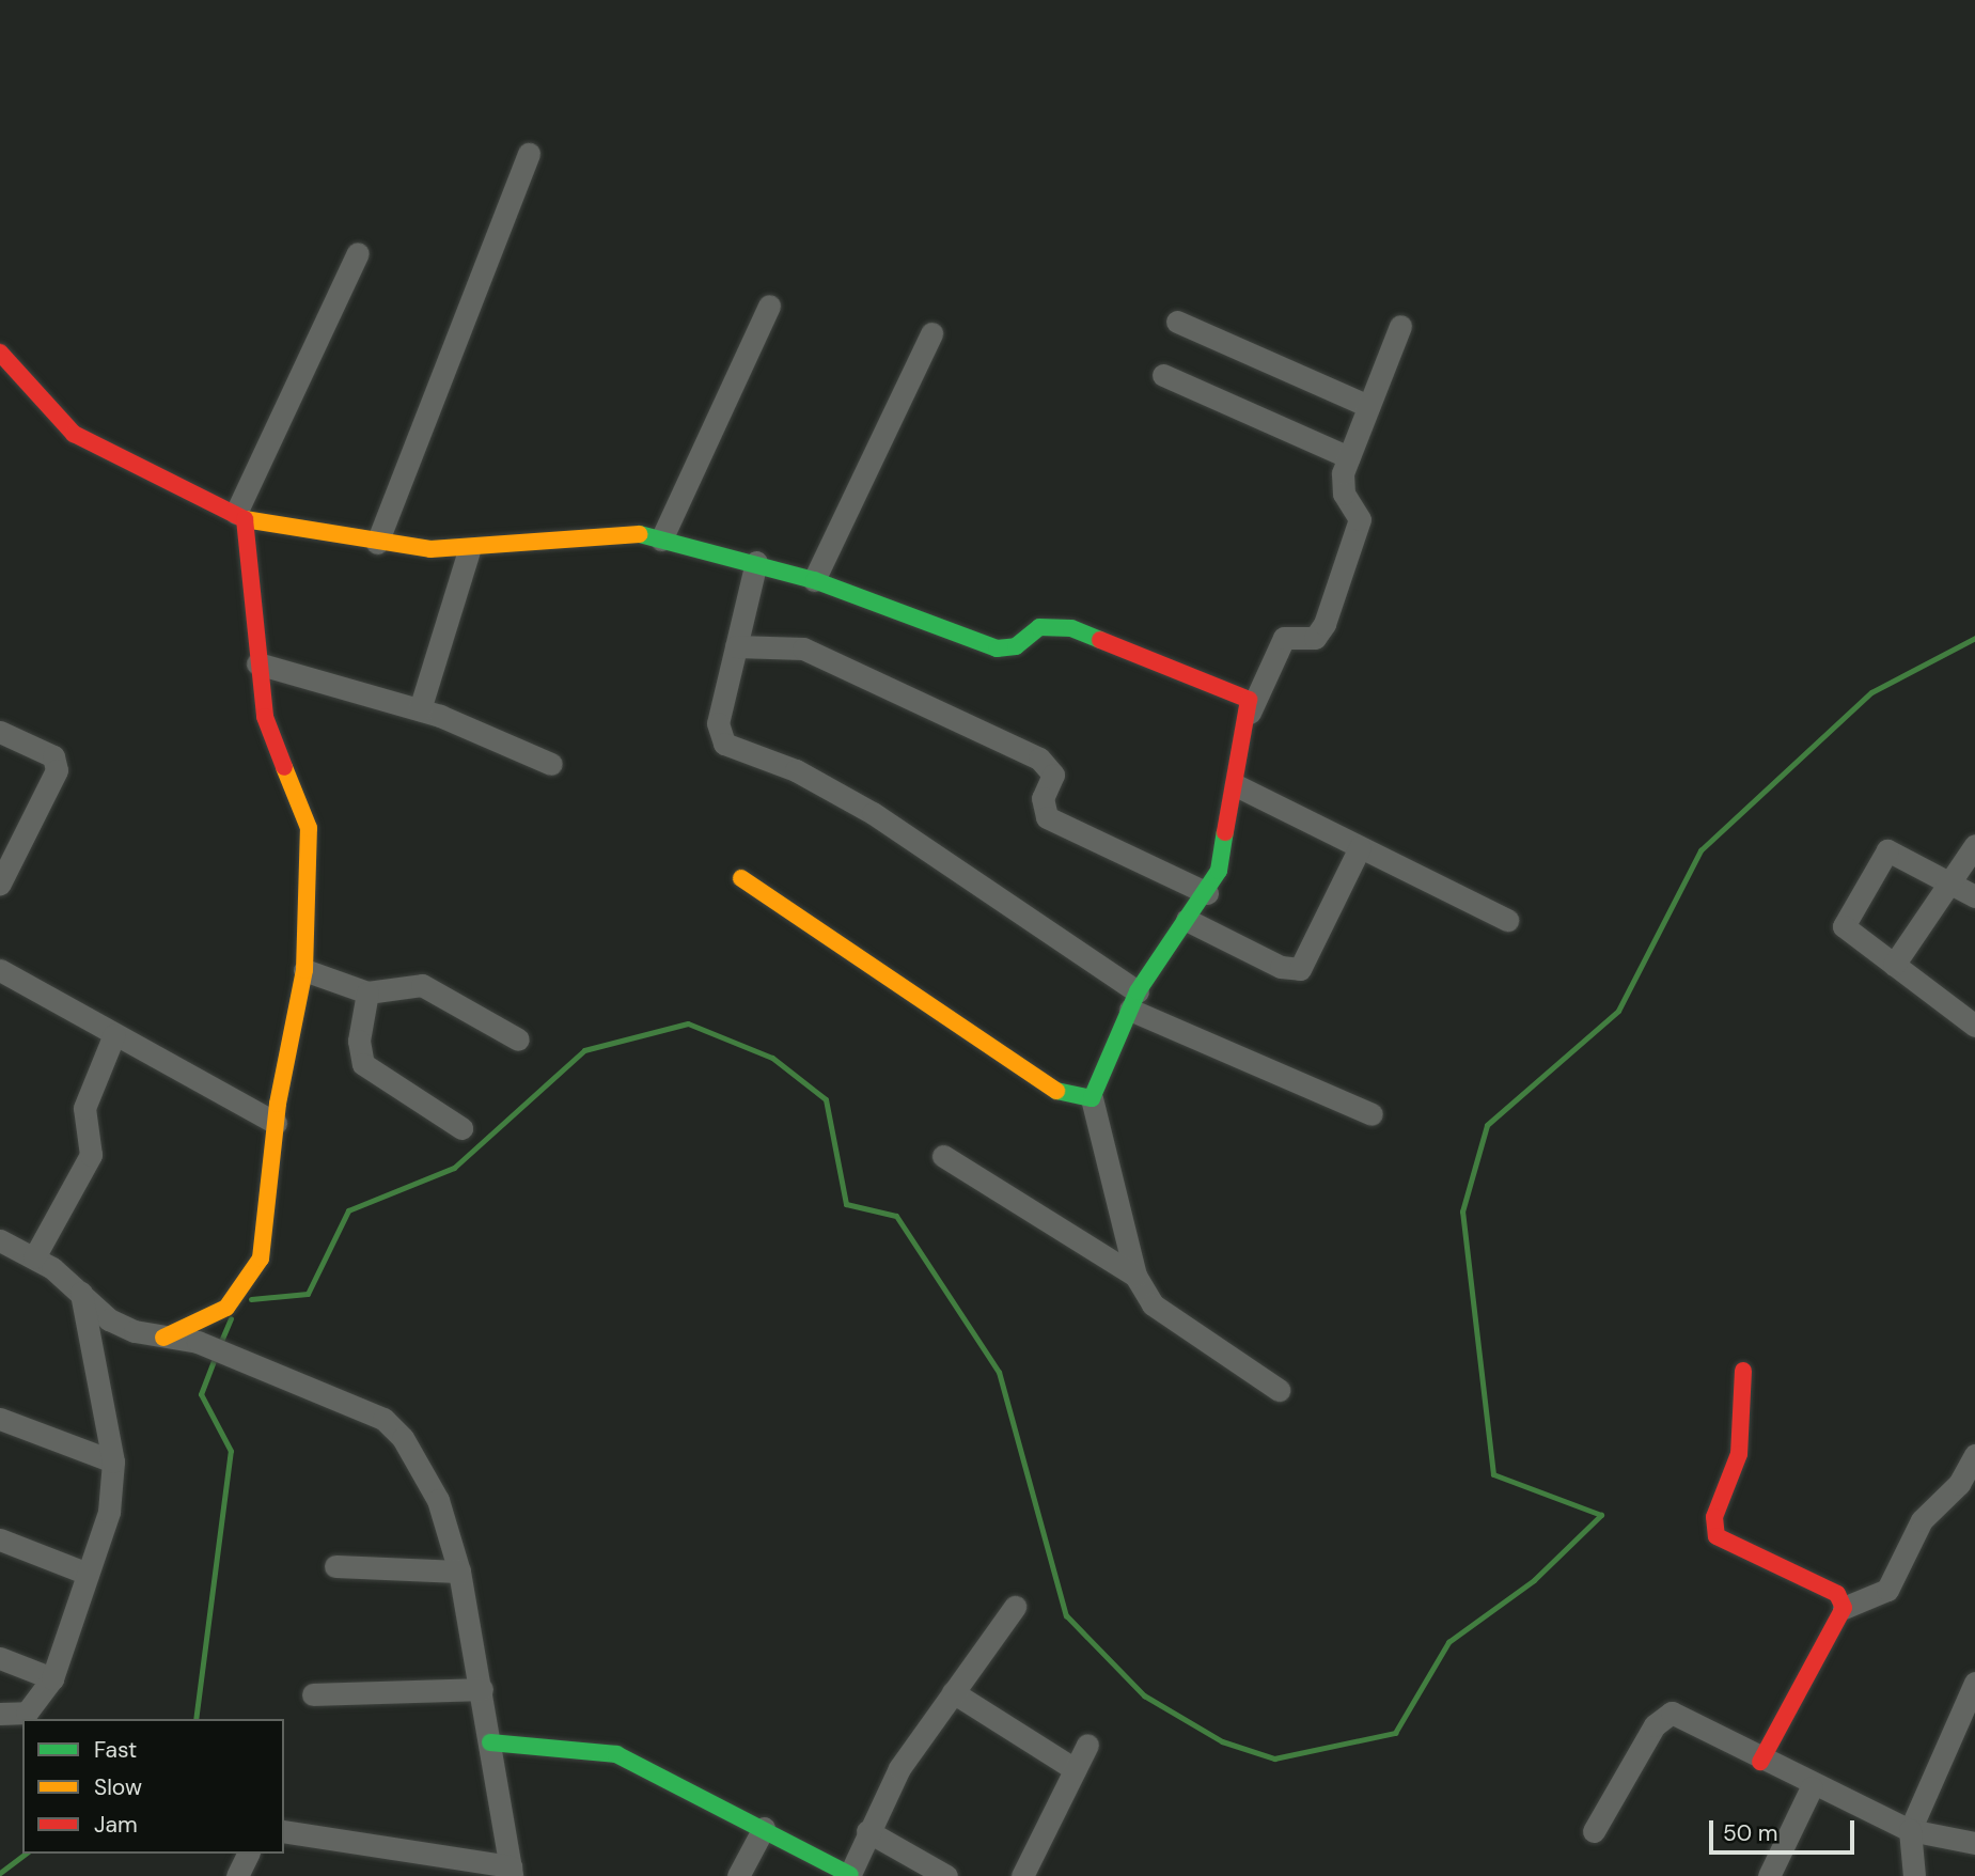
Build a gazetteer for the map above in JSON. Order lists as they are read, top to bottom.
{
  "legend": ["Fast", "Slow", "Jam"],
  "scale_bar": "50 m"
}
